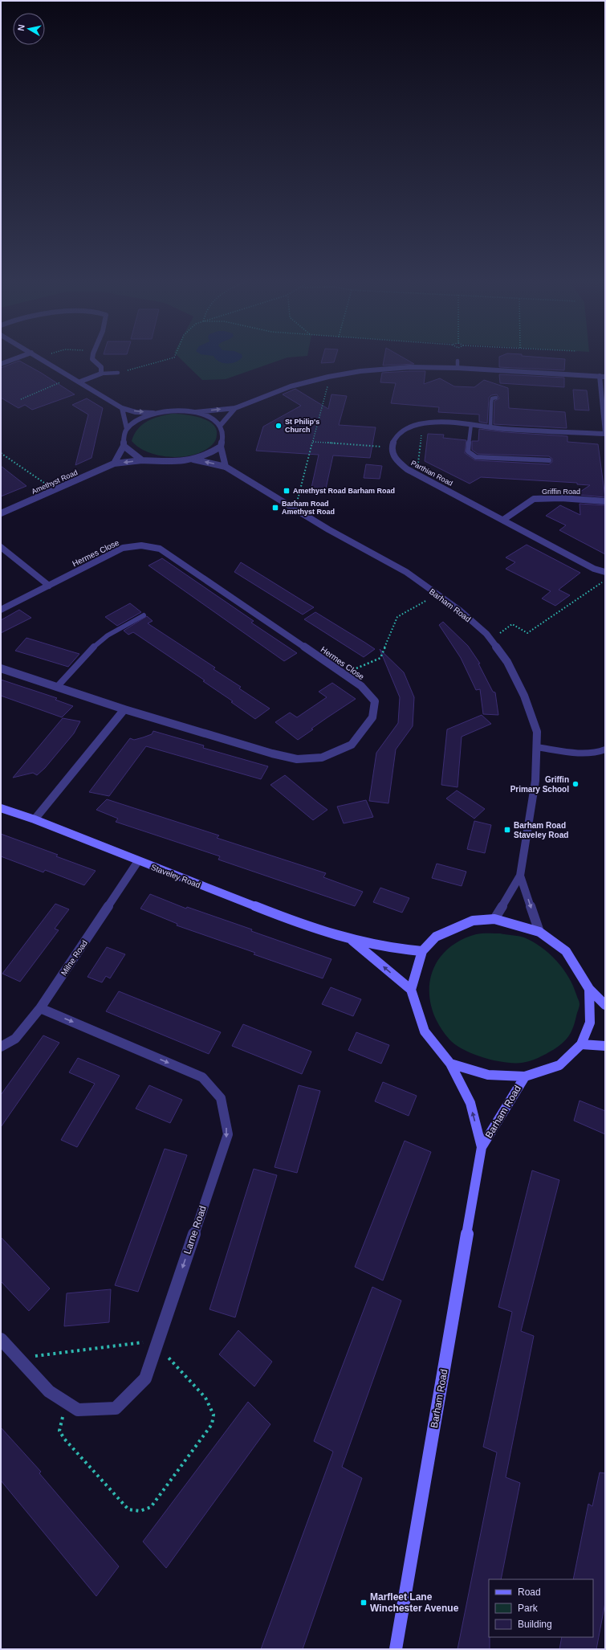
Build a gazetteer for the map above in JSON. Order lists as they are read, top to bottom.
{
  "streets": {
    "street": [
      "Parthian Road",
      "Amethyst Road",
      "Griffin Road",
      "Hermes Close",
      "Barham Road",
      "Staveley Road",
      "Milne Road",
      "Larne Road"
    ]
  },
  "crossings": [
    ["Parthian Road", "Griffin Road"],
    ["Amethyst Road", "Barham Road"],
    ["Barham Road", "Staveley Road"],
    ["Staveley Road", "Milne Road"],
    ["Milne Road", "Larne Road"]
  ],
  "places": {
    "other": ["St Philip's Church", "Griffin Primary School"],
    "transit": [
      "Amethyst Road Barham Road",
      "Barham Road Amethyst Road",
      "Barham Road Staveley Road",
      "Marfleet Lane Winchester Avenue"
    ]
  },
  "legend": ["Road", "Park", "Building"],
  "north": "left"
}
